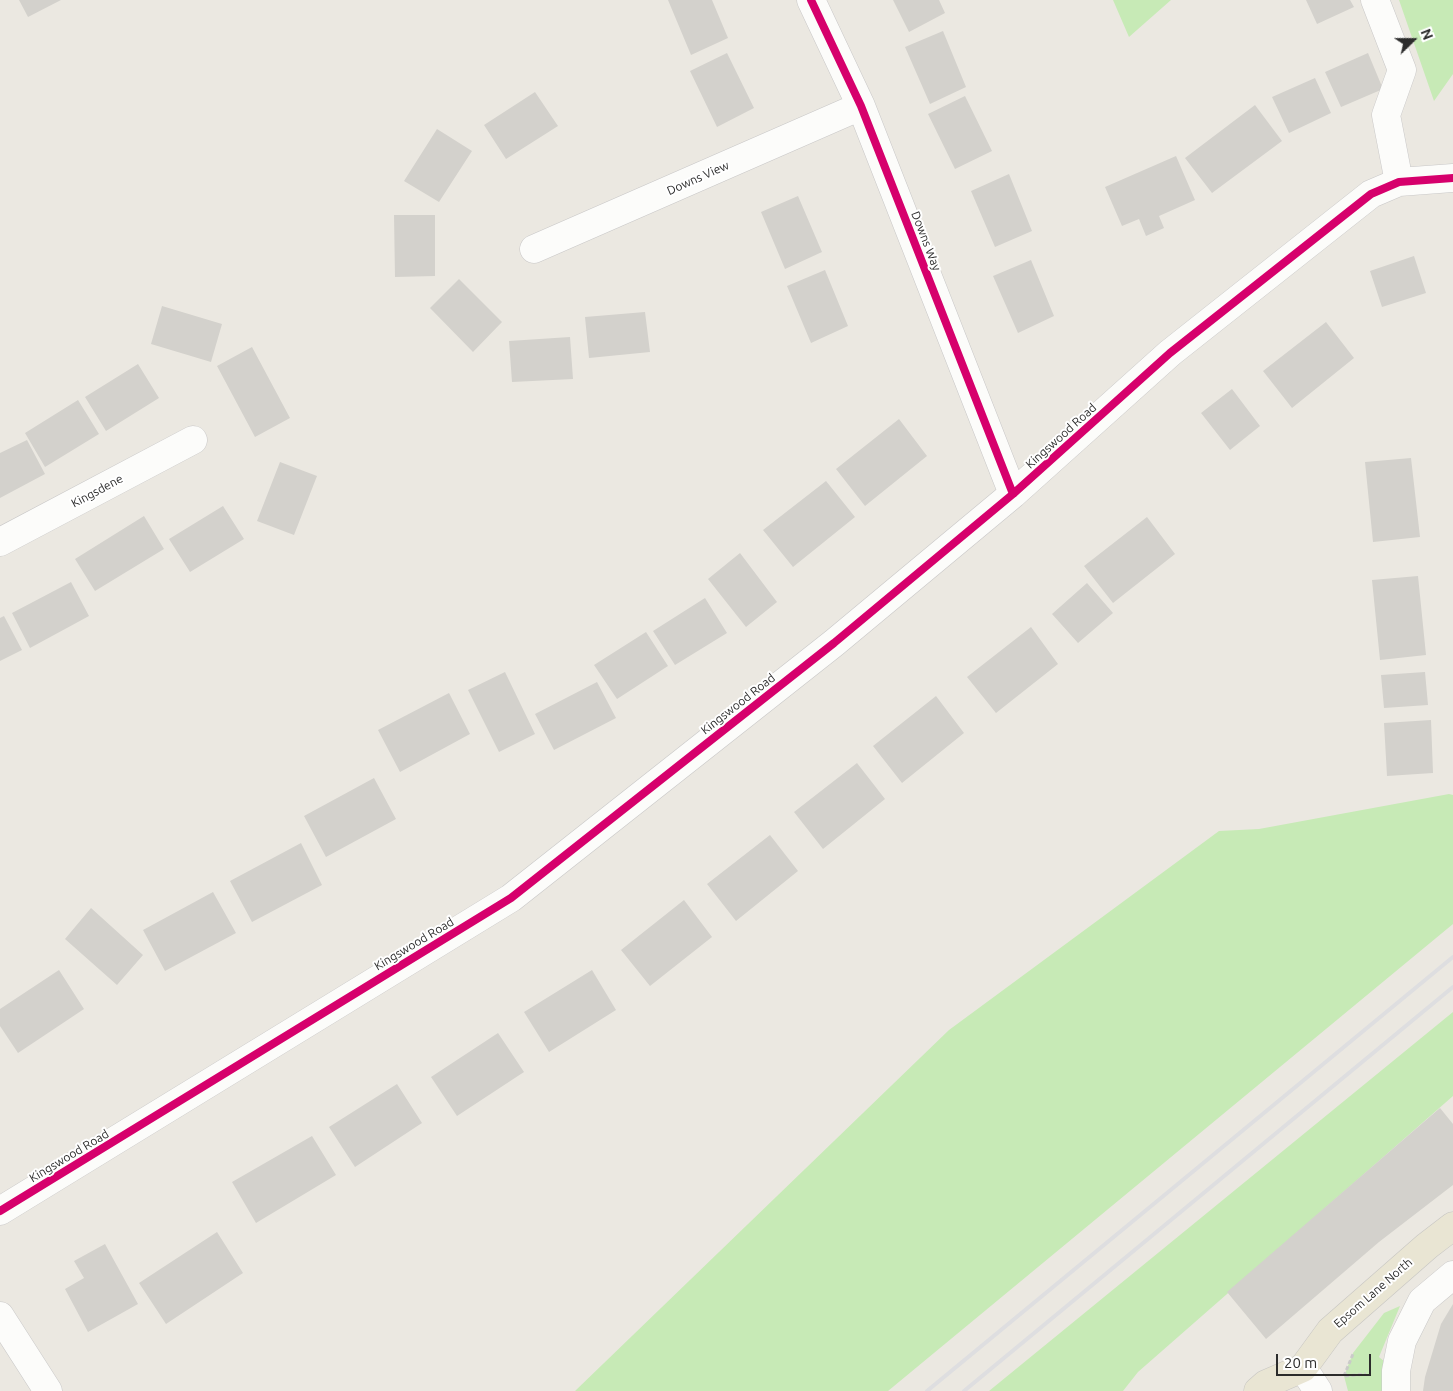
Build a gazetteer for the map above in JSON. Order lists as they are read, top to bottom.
{
  "streets": {
    "main road": ["Epsom Lane North"],
    "street": [
      "Downs View",
      "Downs Way",
      "Kingswood Road",
      "Kingsdene"
    ]
  },
  "crossings": [
    ["Downs View", "Downs Way"],
    ["Downs Way", "Kingswood Road"]
  ],
  "scale_bar": "20 m",
  "north": "right"
}
